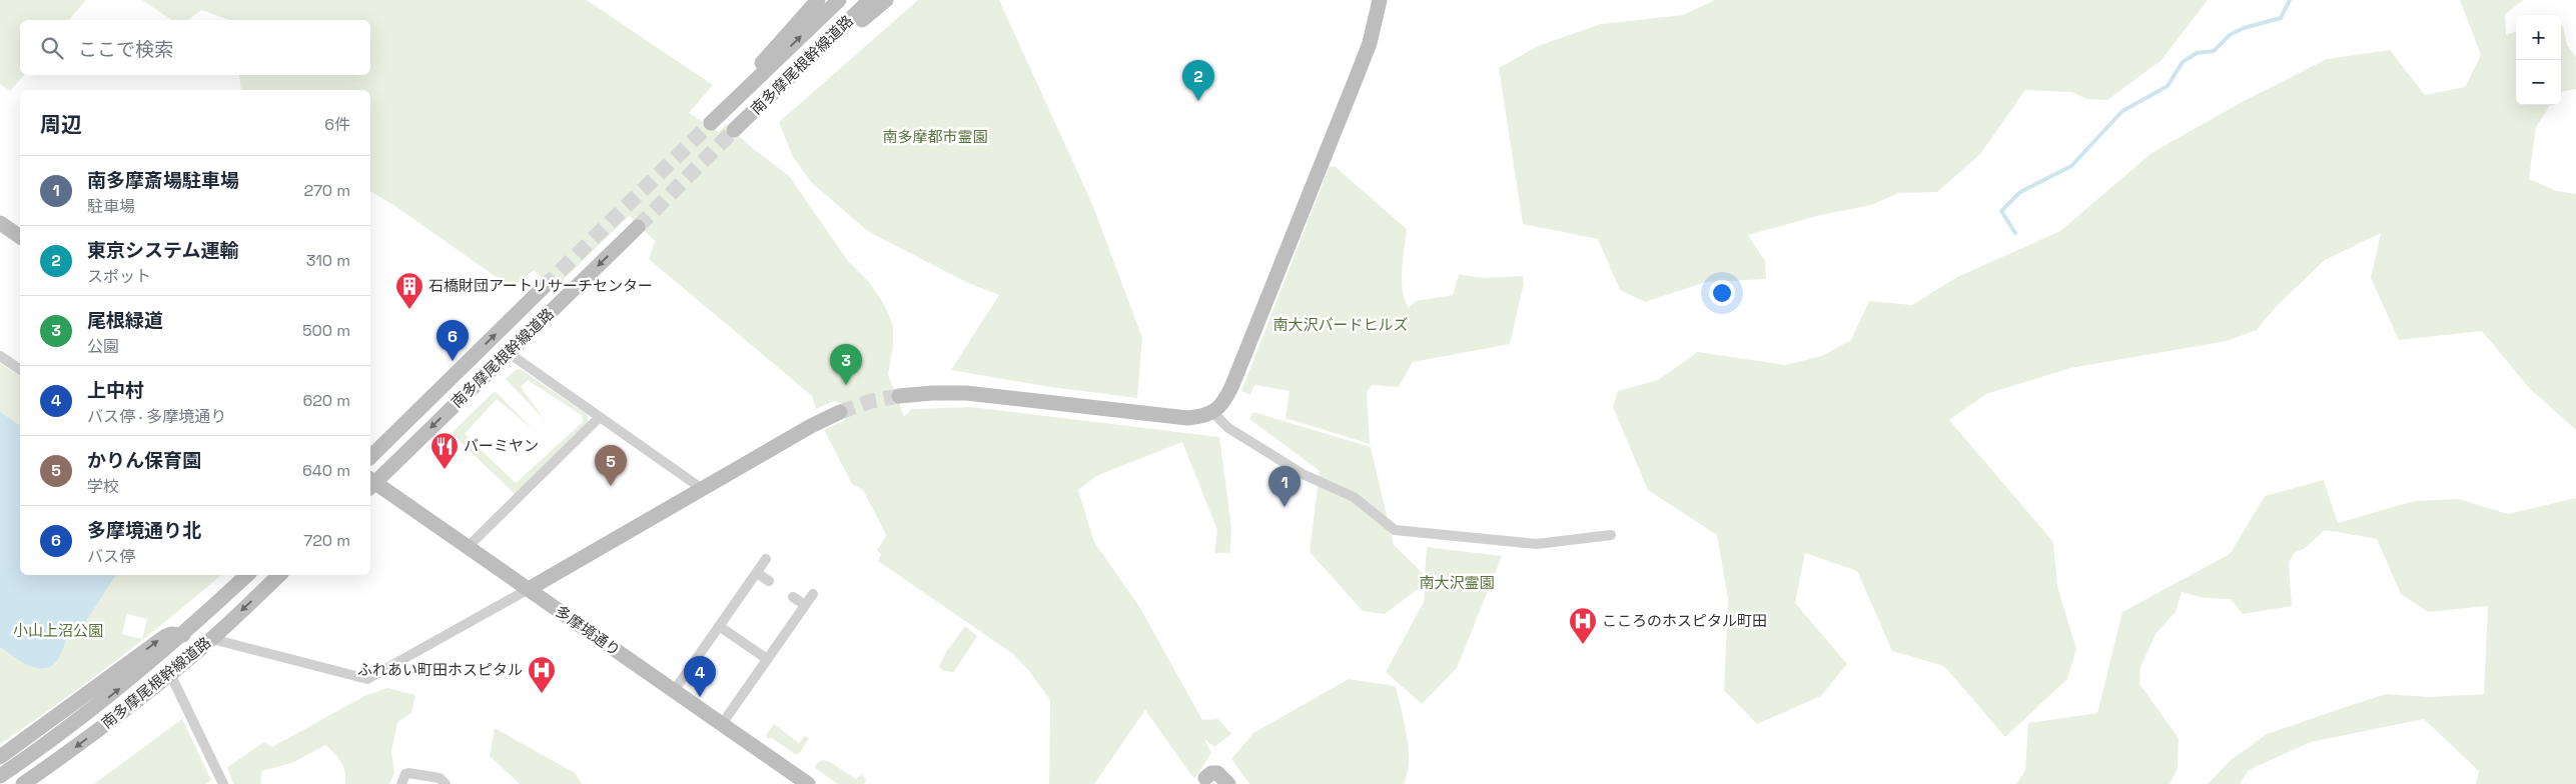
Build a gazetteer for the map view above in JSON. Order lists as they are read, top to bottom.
{
  "streets": {
    "main road": ["南多摩尾根幹線道路", "多摩境通り"]
  },
  "crossings": [
    ["南多摩尾根幹線道路", "多摩境通り"]
  ],
  "parks": [
    "南多摩都市霊園",
    "南大沢バードヒルズ",
    "南大沢霊園",
    "小山上沼公園"
  ],
  "places": {
    "building": ["石橋財団アートリサーチセンター"],
    "restaurant": ["バーミヤン"],
    "hospital": ["こころのホスピタル町田", "ふれあい町田ホスピタル"]
  },
  "page": {
    "map_buttons": ["+", "−"],
    "search": "ここで検索",
    "pins": [
      "2",
      "6",
      "3",
      "5",
      "1",
      "4"
    ],
    "heading": ["周辺", "6件"],
    "list": [
      {
        "mark": "1",
        "name": "南多摩斎場駐車場",
        "note": "駐車場",
        "value": "270 m"
      },
      {
        "mark": "2",
        "name": "東京システム運輸",
        "note": "スポット",
        "value": "310 m"
      },
      {
        "mark": "3",
        "name": "尾根緑道",
        "note": "公園",
        "value": "500 m"
      },
      {
        "mark": "4",
        "name": "上中村",
        "note": "バス停 · 多摩境通り",
        "value": "620 m"
      },
      {
        "mark": "5",
        "name": "かりん保育園",
        "note": "学校",
        "value": "640 m"
      },
      {
        "mark": "6",
        "name": "多摩境通り北",
        "note": "バス停",
        "value": "720 m"
      }
    ]
  }
}
